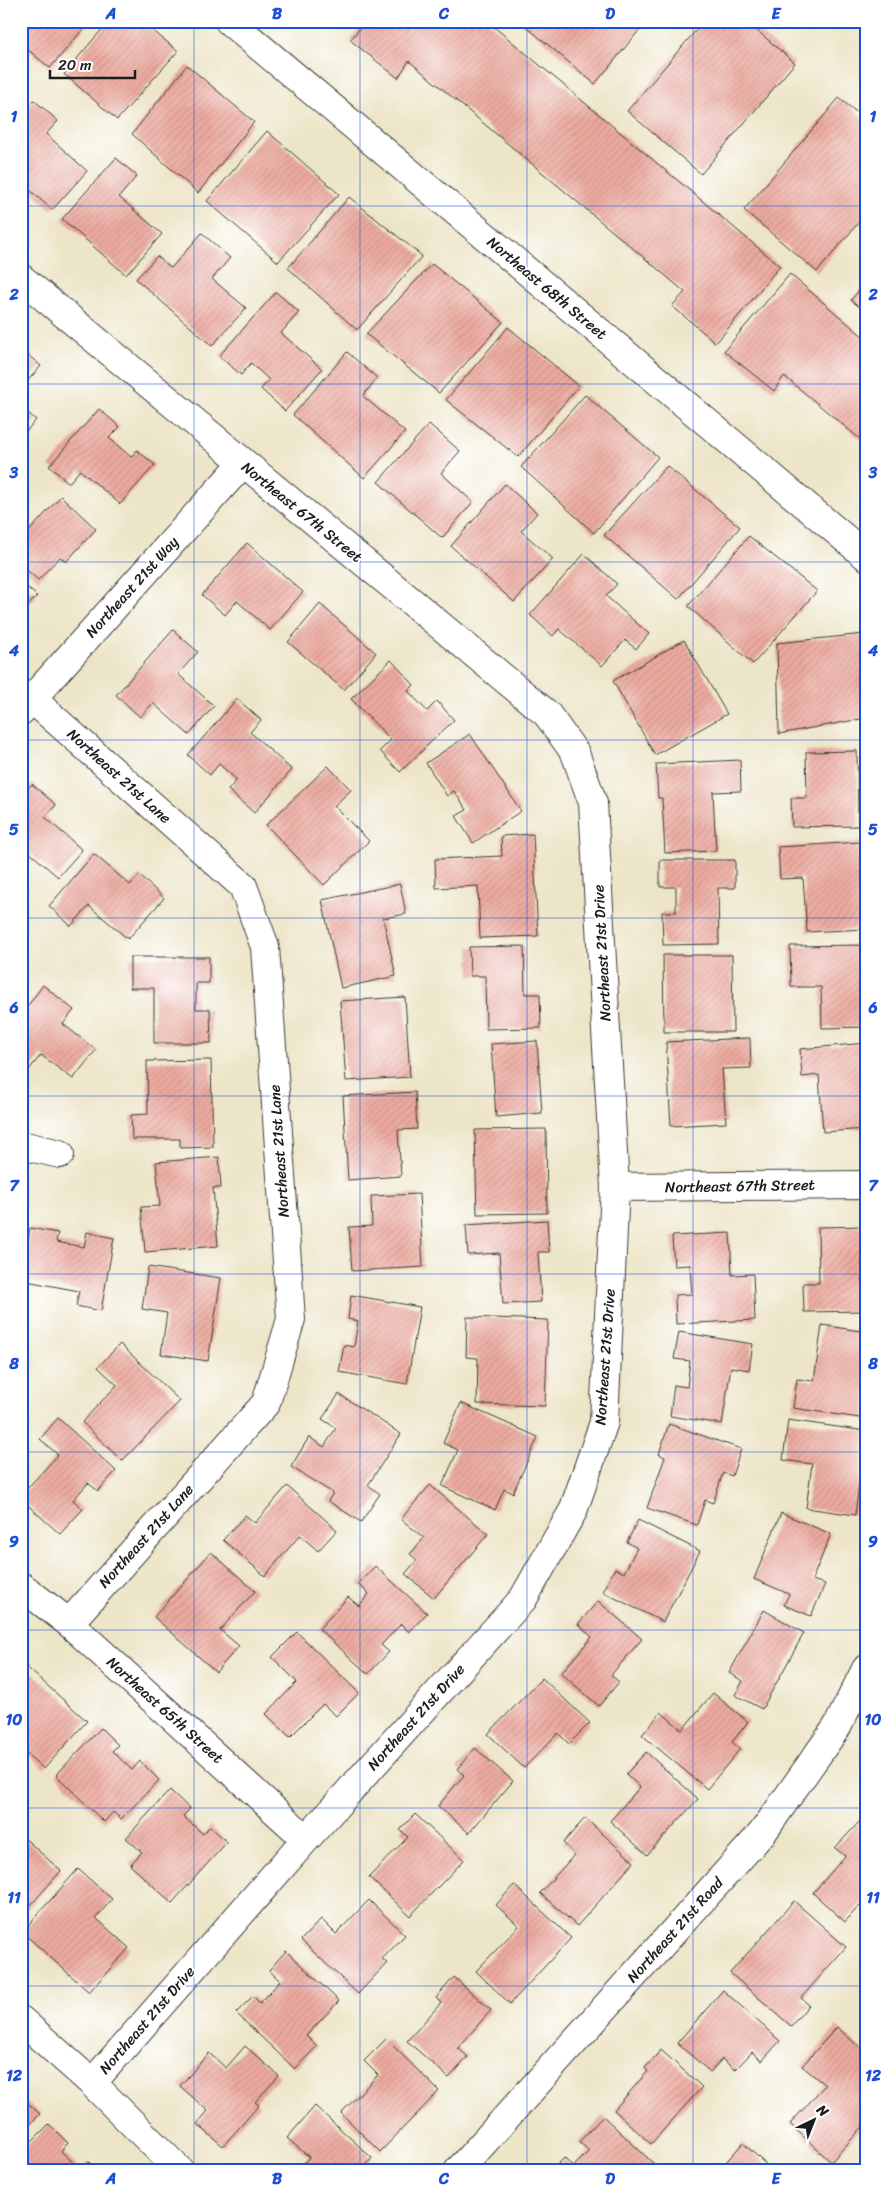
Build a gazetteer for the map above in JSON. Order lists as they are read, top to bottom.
{
  "streets": {
    "street": [
      "Northeast 68th Street",
      "Northeast 67th Street",
      "Northeast 21st Way",
      "Northeast 21st Lane",
      "Northeast 21st Drive",
      "Northeast 65th Street",
      "Northeast 21st Road"
    ]
  },
  "crossings": [
    ["Northeast 67th Street", "Northeast 21st Way"],
    ["Northeast 67th Street", "Northeast 21st Drive"],
    ["Northeast 21st Way", "Northeast 21st Lane"],
    ["Northeast 21st Lane", "Northeast 65th Street"],
    ["Northeast 21st Drive", "Northeast 65th Street"]
  ],
  "scale_bar": "20 m",
  "north": "top right",
  "grid": {
    "columns": [
      "A",
      "B",
      "C",
      "D",
      "E"
    ],
    "rows": [
      "1",
      "2",
      "3",
      "4",
      "5",
      "6",
      "7",
      "8",
      "9",
      "10",
      "11",
      "12"
    ]
  }
}
